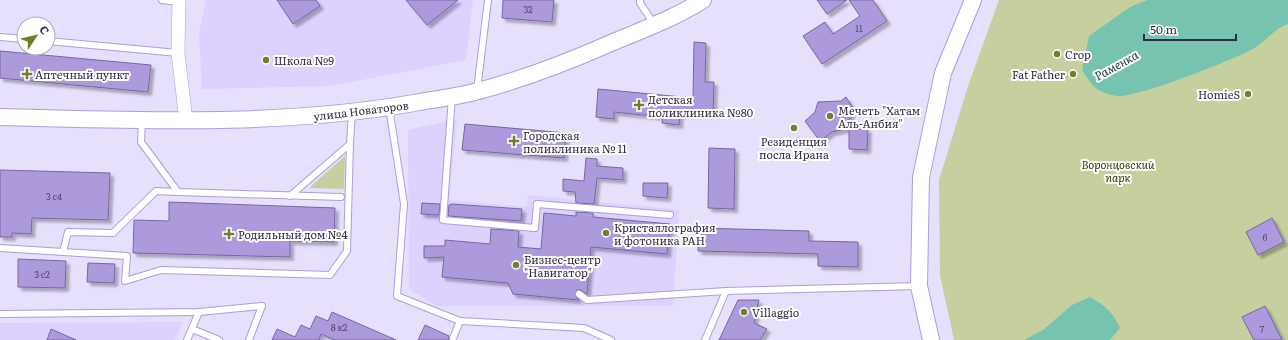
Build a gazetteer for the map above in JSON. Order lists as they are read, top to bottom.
{
  "streets": {
    "street": ["улица Новаторов"]
  },
  "water": ["Раменка"],
  "parks": ["Воронцовский парк"],
  "places": {
    "other": [
      "Crop",
      "Школа №9",
      "Fat Father",
      "HomieS",
      "Мечеть \"Хатам Аль-Анбия\"",
      "Резиденция посла Ирана",
      "Кристаллография и фотоника РАН",
      "Бизнеc-центр \"Навигатор\"",
      "Villaggio"
    ],
    "health": [
      "Аптечный пункт",
      "Детская поликлиника №80",
      "Городская поликлиника № 11",
      "Родильный дом №4"
    ]
  },
  "house_numbers": [
    "32",
    "11",
    "3 с4",
    "6",
    "3 с2",
    "8 к2",
    "7"
  ],
  "scale_bar": "50 m",
  "north": "top right"
}
